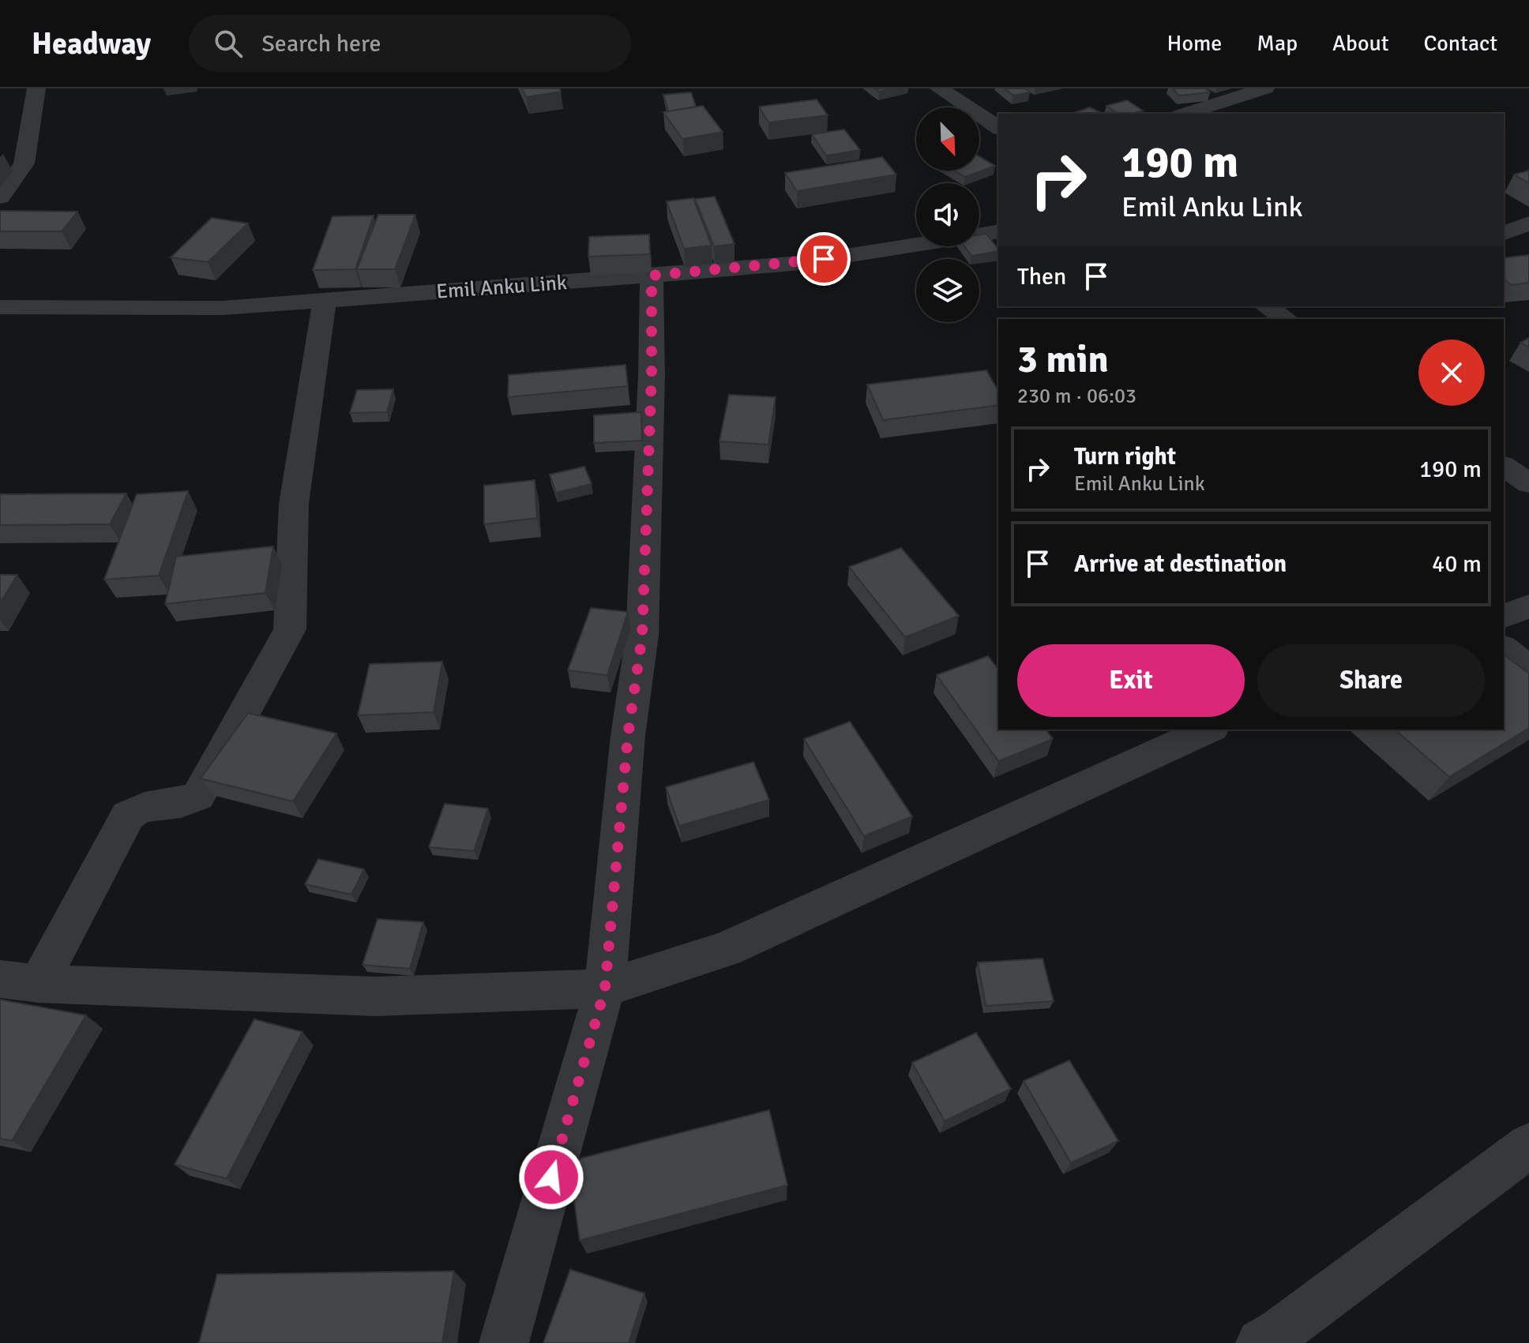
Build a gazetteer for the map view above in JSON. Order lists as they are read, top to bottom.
{
  "streets": {
    "street": ["Emil Anku Link"]
  },
  "north": "bottom right",
  "page": {
    "header": "Headway",
    "search": "Search here",
    "nav": [
      "Home",
      "Map",
      "About",
      "Contact"
    ],
    "turn": ["190 m", "Emil Anku Link"],
    "then": "Then",
    "heading": ["3 min", "230 m · 06:03"],
    "list": [
      {
        "name": "Turn right",
        "note": "Emil Anku Link",
        "value": "190 m"
      },
      {
        "name": "Arrive at destination",
        "value": "40 m"
      }
    ],
    "buttons": ["Exit", "Share"]
  }
}
